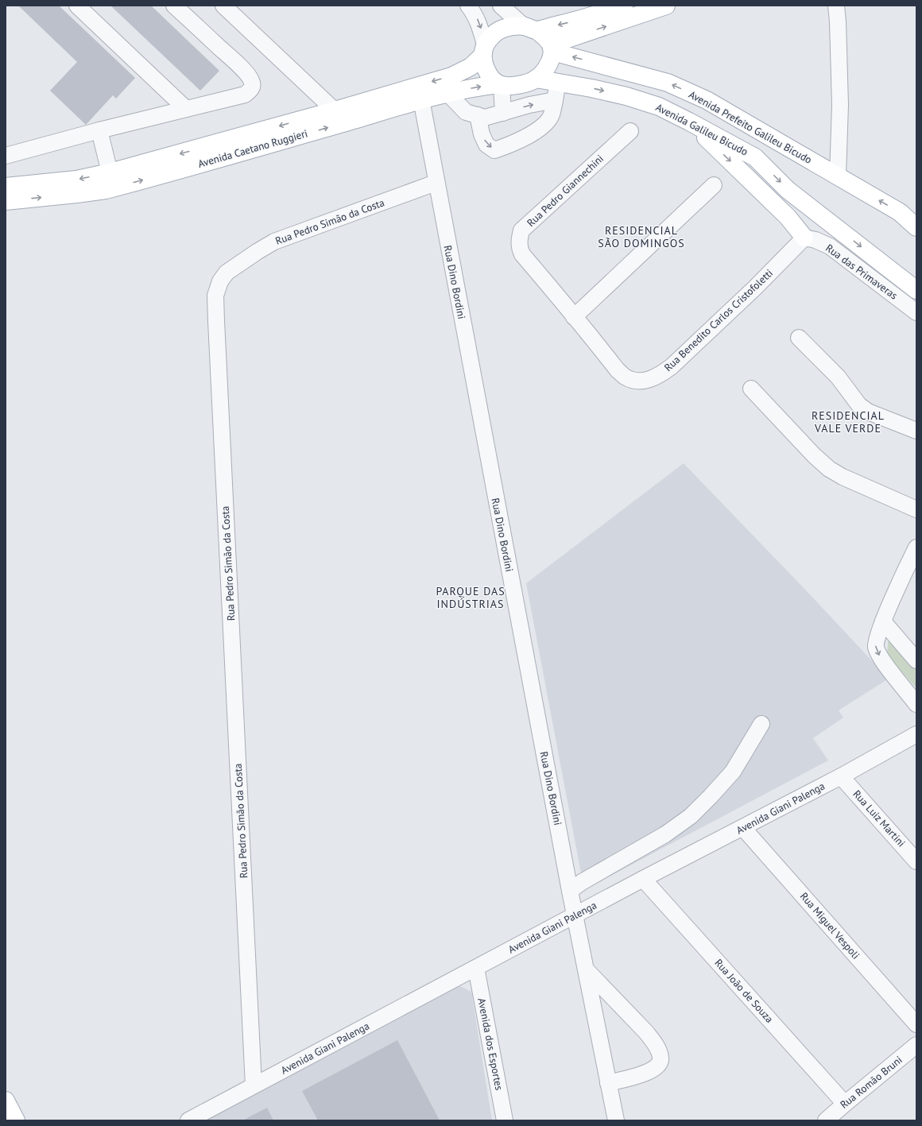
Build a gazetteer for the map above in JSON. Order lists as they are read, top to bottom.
{
  "streets": {
    "main road": ["Avenida Prefeito Galileu Bicudo", "Avenida Galileu Bicudo", "Avenida Caetano Ruggieri"],
    "street": [
      "Rua Pedro Giannechini",
      "Rua Pedro Simão da Costa",
      "Rua das Primaveras",
      "Rua Dino Bordini",
      "Rua Benedito Carlos Cristofoletti",
      "Avenida Giani Palenga",
      "Rua Luiz Martini",
      "Rua Miguel Vespoli",
      "Rua João de Souza",
      "Avenida dos Esportes",
      "Rua Romão Bruni"
    ]
  },
  "crossings": [
    ["Avenida Prefeito Galileu Bicudo", "Avenida Galileu Bicudo"],
    ["Avenida Prefeito Galileu Bicudo", "Avenida Caetano Ruggieri"],
    ["Avenida Galileu Bicudo", "Avenida Caetano Ruggieri"],
    ["Avenida Caetano Ruggieri", "Rua Dino Bordini"],
    ["Rua Pedro Giannechini", "Rua Benedito Carlos Cristofoletti"],
    ["Rua Pedro Simão da Costa", "Rua Dino Bordini"],
    ["Rua Pedro Simão da Costa", "Avenida Giani Palenga"],
    ["Rua das Primaveras", "Rua Benedito Carlos Cristofoletti"],
    ["Rua Dino Bordini", "Avenida Giani Palenga"],
    ["Avenida Giani Palenga", "Rua Luiz Martini"],
    ["Avenida Giani Palenga", "Rua Miguel Vespoli"],
    ["Avenida Giani Palenga", "Rua João de Souza"],
    ["Avenida Giani Palenga", "Avenida dos Esportes"],
    ["Rua João de Souza", "Rua Romão Bruni"]
  ],
  "districts": ["RESIDENCIAL SÃO DOMINGOS", "RESIDENCIAL VALE VERDE", "PARQUE DAS INDÚSTRIAS"]
}
